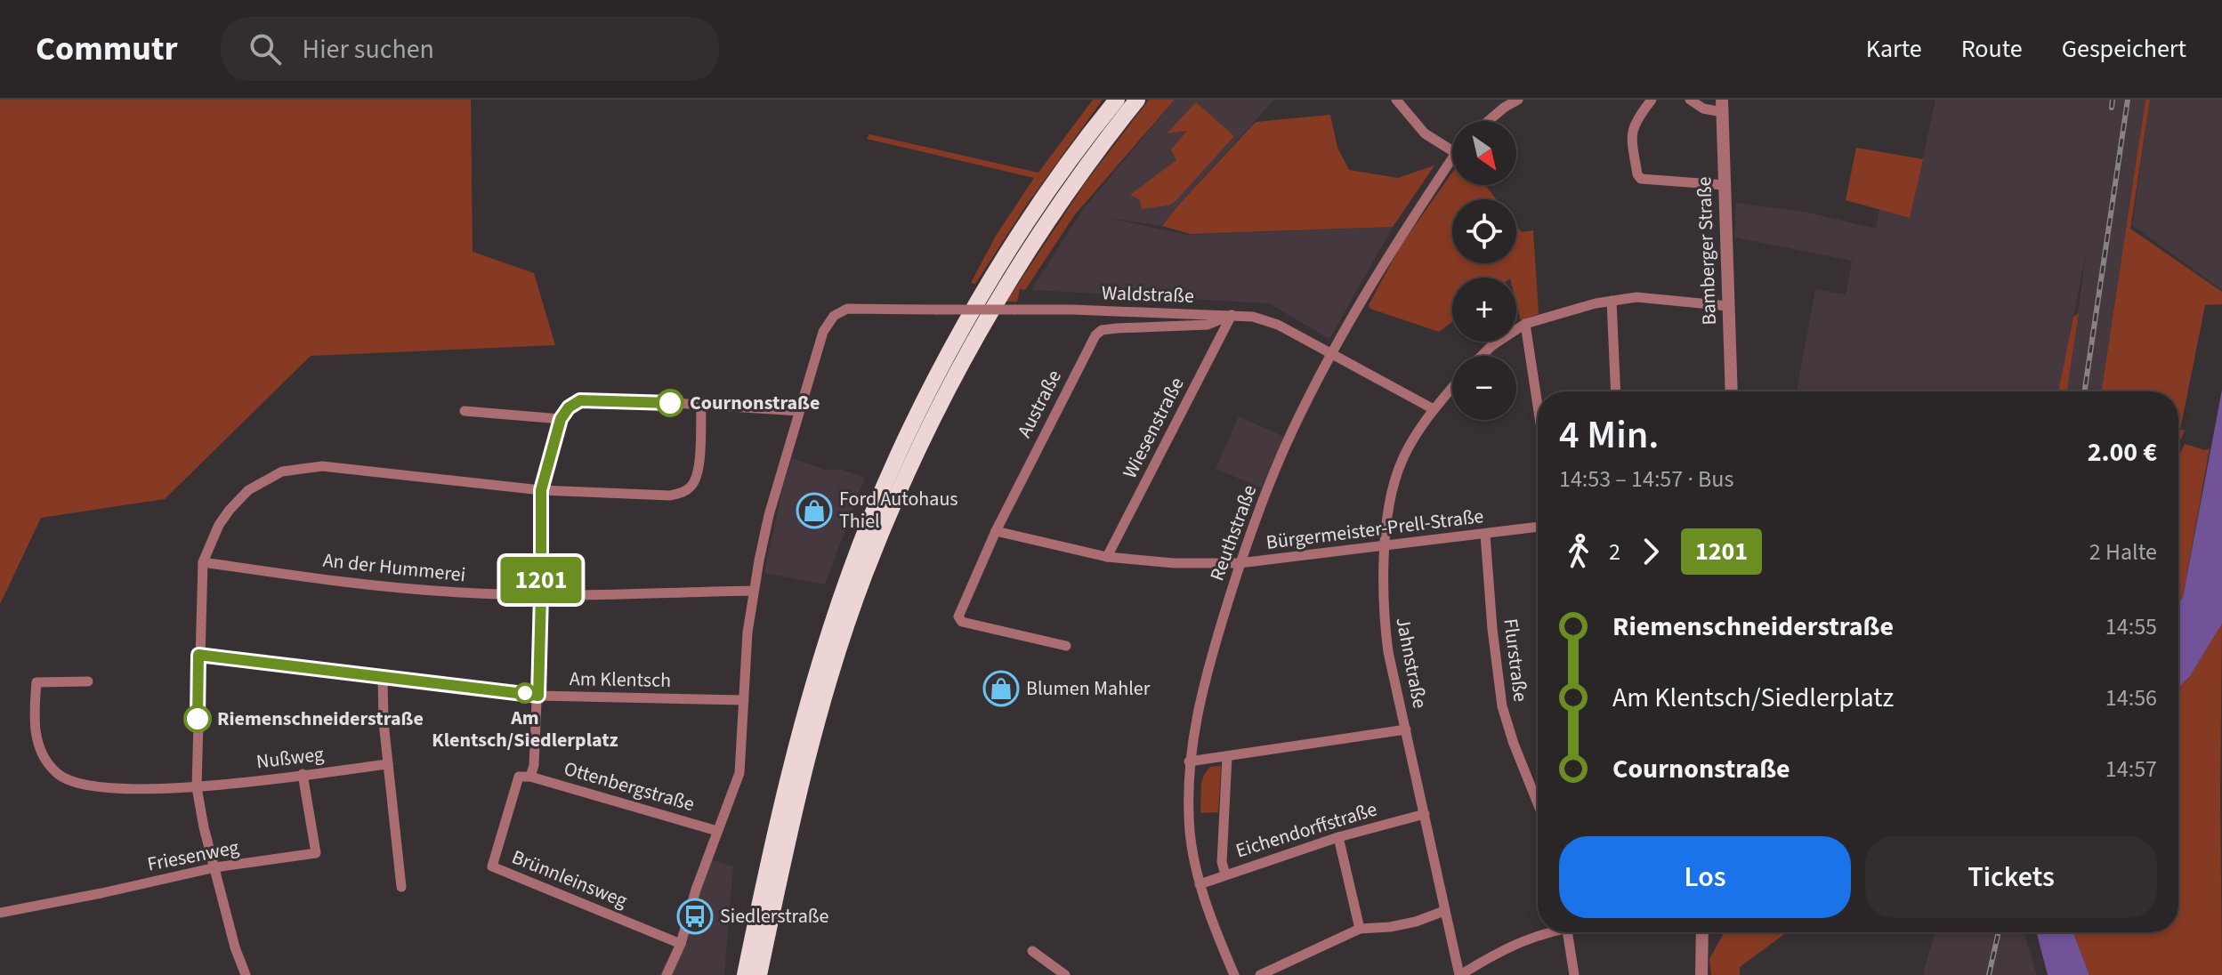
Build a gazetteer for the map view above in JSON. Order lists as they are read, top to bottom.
{
  "streets": {
    "street": [
      "Bamberger Straße",
      "Waldstraße",
      "Austraße",
      "Wiesenstraße",
      "Bürgermeister-Prell-Straße",
      "Reuthstraße",
      "An der Hummerei",
      "Flurstraße",
      "Jahnstraße",
      "Am Klentsch",
      "Nußweg",
      "Ottenbergstraße",
      "Eichendorffstraße",
      "Friesenweg",
      "Brünnleinsweg"
    ]
  },
  "crossings": [
    ["Waldstraße", "Austraße"],
    ["Waldstraße", "Wiesenstraße"],
    ["Waldstraße", "Reuthstraße"],
    ["Waldstraße", "Jahnstraße"],
    ["Austraße", "Wiesenstraße"],
    ["Austraße", "Bürgermeister-Prell-Straße"],
    ["Wiesenstraße", "Bürgermeister-Prell-Straße"],
    ["Bürgermeister-Prell-Straße", "Reuthstraße"],
    ["Bürgermeister-Prell-Straße", "Flurstraße"],
    ["Bürgermeister-Prell-Straße", "Jahnstraße"],
    ["Reuthstraße", "Eichendorffstraße"],
    ["Jahnstraße", "Eichendorffstraße"],
    ["Nußweg", "Friesenweg"],
    ["Ottenbergstraße", "Brünnleinsweg"]
  ],
  "places": {
    "other": ["Cournonstraße", "Am Klentsch/Siedlerplatz", "Riemenschneiderstraße"],
    "shop": ["Ford Autohaus Thiel", "Blumen Mahler"],
    "bus stop": ["Siedlerstraße"]
  },
  "lines": ["bus line 1201"],
  "north": "bottom right",
  "page": {
    "header": "Commutr",
    "search": "Hier suchen",
    "nav": ["Karte", "Route", "Gespeichert"],
    "on_map": "1201",
    "map_buttons": ["+", "−"],
    "heading": ["4 Min.", "14:53 – 14:57 · Bus", "2.00 €"],
    "legs": ["2", "1201", "2 Halte"],
    "list": [
      {
        "name": "Riemenschneiderstraße",
        "value": "14:55"
      },
      {
        "name": "Am Klentsch/Siedlerplatz",
        "value": "14:56"
      },
      {
        "name": "Cournonstraße",
        "value": "14:57"
      }
    ],
    "buttons": ["Los", "Tickets"]
  }
}
